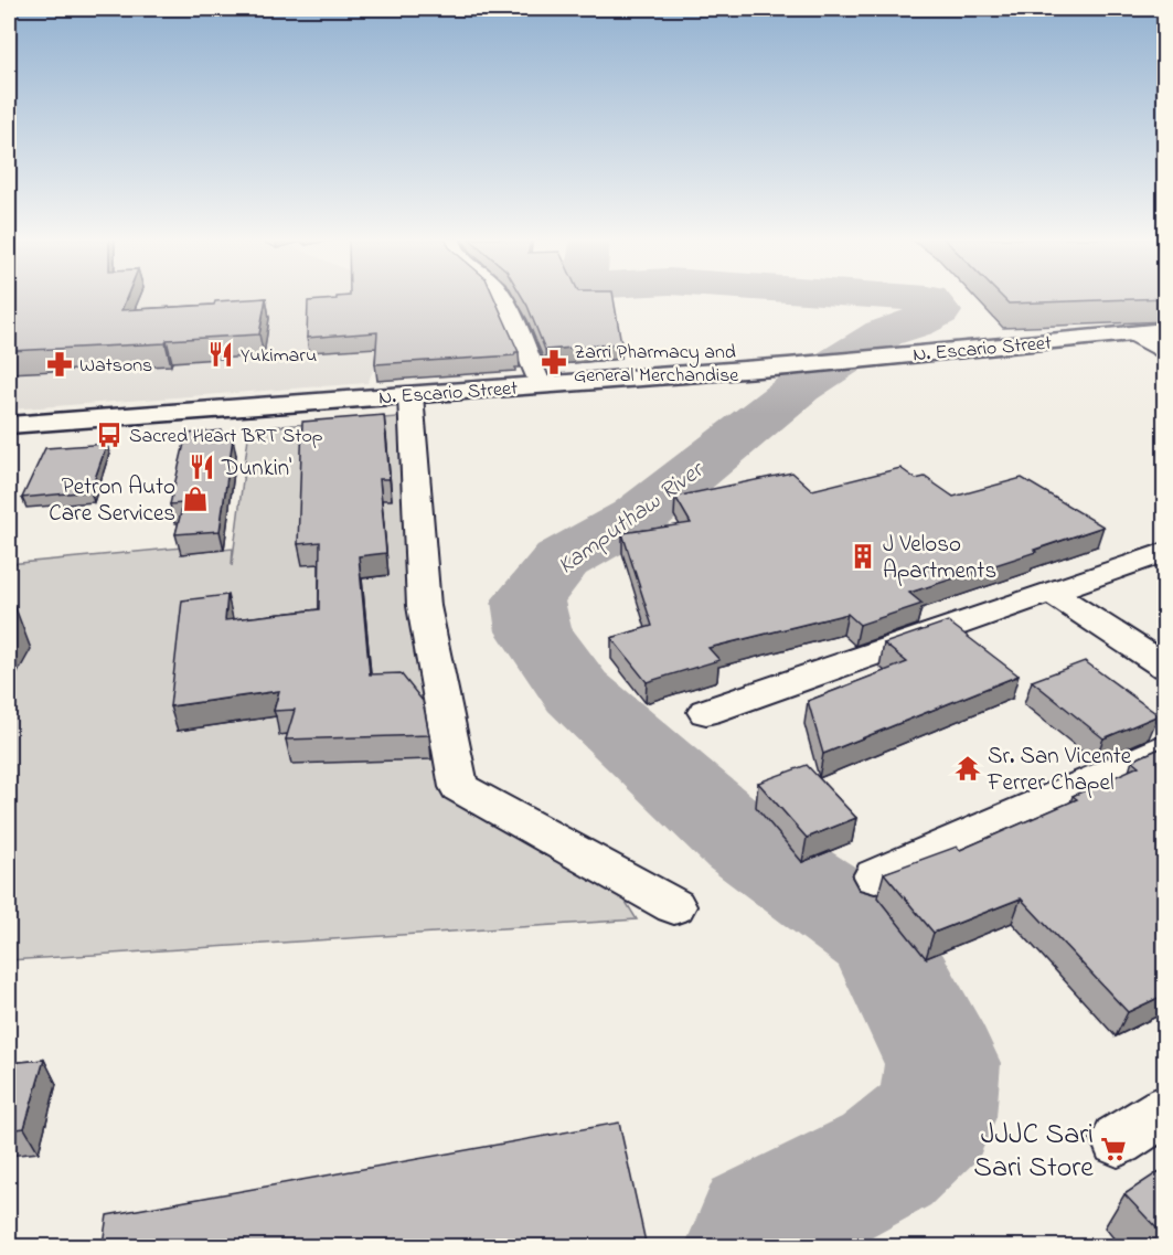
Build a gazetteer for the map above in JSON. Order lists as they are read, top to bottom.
{
  "streets": {
    "main road": ["N. Escario Street"]
  },
  "water": ["Kamputhaw River"],
  "places": {
    "restaurant": ["Yukimaru", "Dunkin'"],
    "pharmacy": ["Zarri Pharmacy and General Merchandise", "Watsons"],
    "bus stop": ["Sacred Heart BRT Stop"],
    "shop": ["Petron Auto Care Services"],
    "building": ["J Veloso Apartments"],
    "temple": ["Sr. San Vicente Ferrer Chapel"],
    "supermarket": ["JJJC Sari Sari Store"]
  }
}
